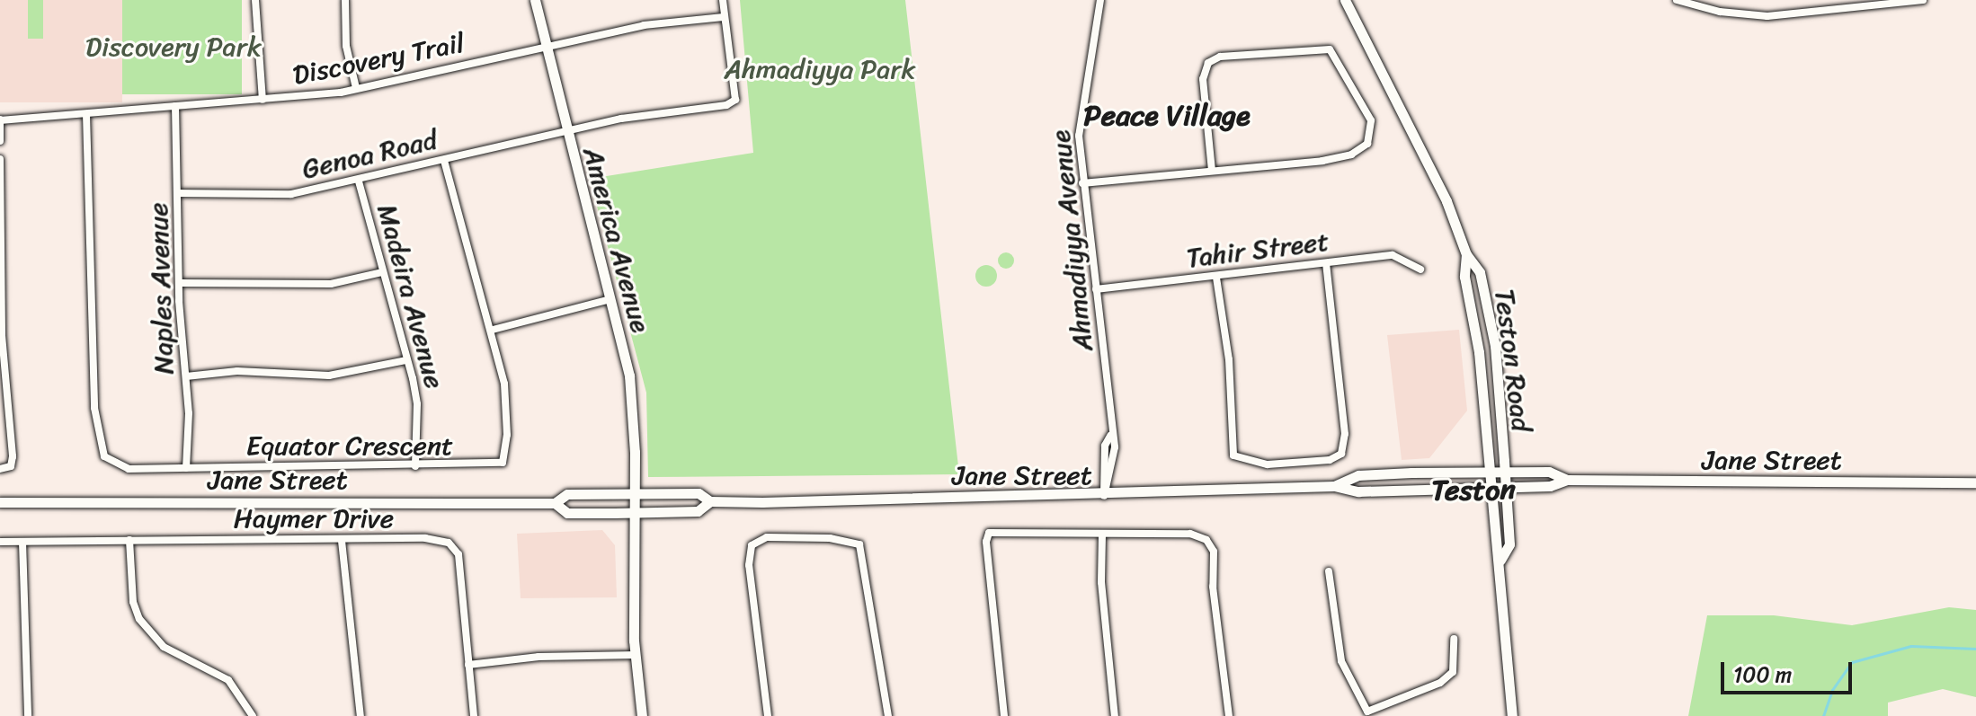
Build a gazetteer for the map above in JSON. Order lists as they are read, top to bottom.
{
  "streets": {
    "main road": ["America Avenue", "Teston Road", "Jane Street"],
    "street": [
      "Discovery Trail",
      "Genoa Road",
      "Ahmadiyya Avenue",
      "Tahir Street",
      "Naples Avenue",
      "Madeira Avenue",
      "Equator Crescent",
      "Haymer Drive"
    ]
  },
  "crossings": [
    ["Discovery Trail", "Genoa Road"],
    ["Discovery Trail", "America Avenue"],
    ["Discovery Trail", "Naples Avenue"],
    ["Discovery Trail", "Equator Crescent"],
    ["Genoa Road", "America Avenue"],
    ["Genoa Road", "Naples Avenue"],
    ["Genoa Road", "Madeira Avenue"],
    ["Genoa Road", "Equator Crescent"],
    ["America Avenue", "Jane Street"],
    ["Ahmadiyya Avenue", "Tahir Street"],
    ["Ahmadiyya Avenue", "Jane Street"],
    ["Naples Avenue", "Equator Crescent"],
    ["Madeira Avenue", "Equator Crescent"],
    ["Teston Road", "Jane Street"]
  ],
  "districts": ["Peace Village", "Teston"],
  "parks": ["Discovery Park", "Ahmadiyya Park"],
  "scale_bar": "100 m"
}
